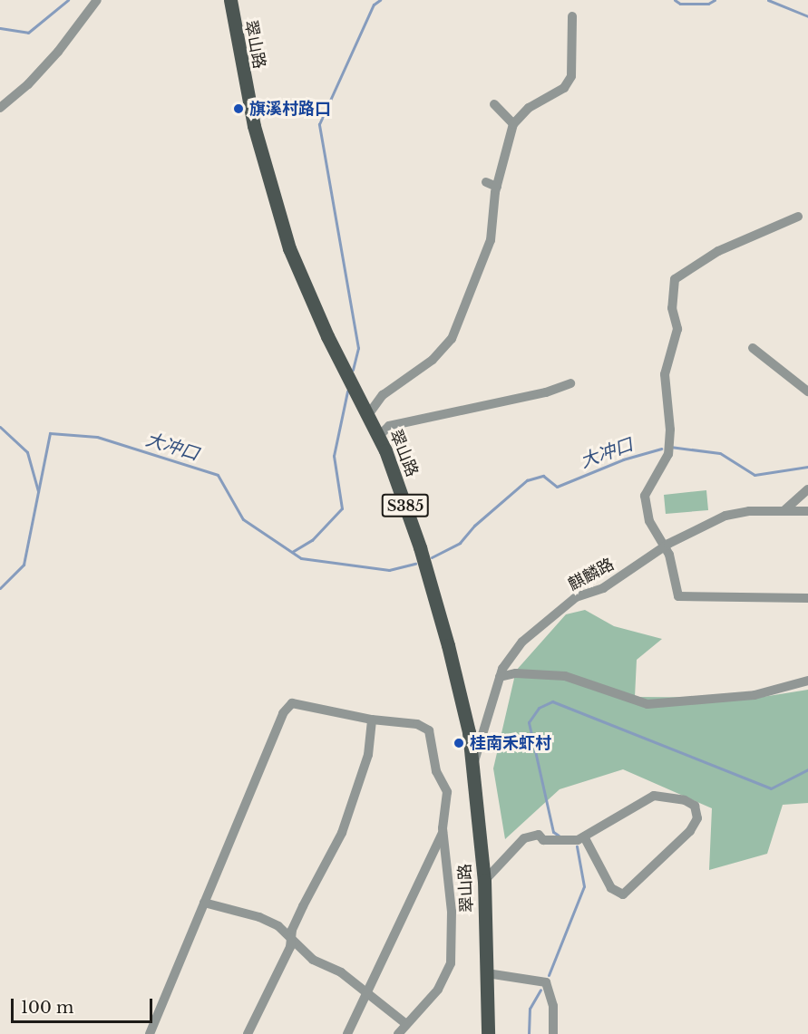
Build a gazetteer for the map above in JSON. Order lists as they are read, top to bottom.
{
  "streets": {
    "main road": ["翠山路", "S385"],
    "street": ["麒麟路"]
  },
  "crossings": [
    ["翠山路", "麒麟路"]
  ],
  "water": ["大冲口"],
  "places": ["旗溪村路口", "桂南禾虾村"],
  "scale_bar": "100 m"
}
